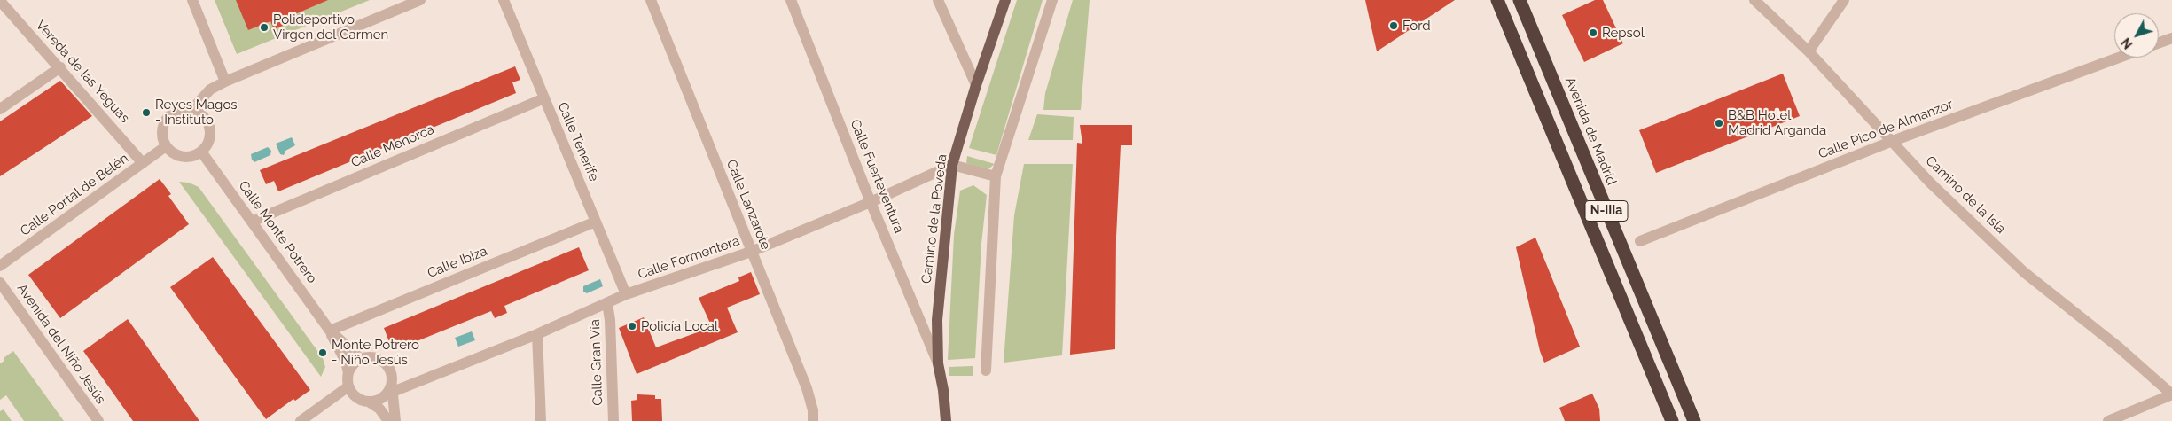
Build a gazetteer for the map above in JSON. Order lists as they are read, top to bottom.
{
  "streets": {
    "highway": ["Avenida de Madrid", "N-IIIa"],
    "main road": ["Camino de la Poveda"],
    "street": [
      "Vereda de las Yeguas",
      "Calle Pico de Almanzor",
      "Calle Tenerife",
      "Calle Menorca",
      "Calle Fuerteventura",
      "Calle Portal de Belén",
      "Camino de la Isla",
      "Calle Lanzarote",
      "Calle Monte Potrero",
      "Calle Formentera",
      "Calle Ibiza",
      "Avenida del Niño Jesús",
      "Calle Gran Vía"
    ]
  },
  "crossings": [
    ["Vereda de las Yeguas", "Calle Portal de Belén"],
    ["Calle Pico de Almanzor", "Camino de la Isla"],
    ["Calle Tenerife", "Calle Menorca"],
    ["Calle Tenerife", "Calle Formentera"],
    ["Calle Tenerife", "Calle Ibiza"],
    ["Calle Menorca", "Calle Monte Potrero"],
    ["Calle Fuerteventura", "Camino de la Poveda"],
    ["Calle Fuerteventura", "Calle Formentera"],
    ["Calle Portal de Belén", "Calle Monte Potrero"],
    ["Calle Lanzarote", "Calle Formentera"],
    ["Camino de la Poveda", "Calle Formentera"],
    ["Calle Monte Potrero", "Calle Formentera"],
    ["Calle Monte Potrero", "Calle Ibiza"],
    ["Calle Formentera", "Calle Gran Vía"]
  ],
  "places": [
    "Ford",
    "Polideportivo Virgen del Carmen",
    "Repsol",
    "Reyes Magos - Instituto",
    "B&B Hotel Madrid Arganda",
    "Policía Local",
    "Monte Potrero - Niño Jesús"
  ],
  "north": "bottom left"
}
